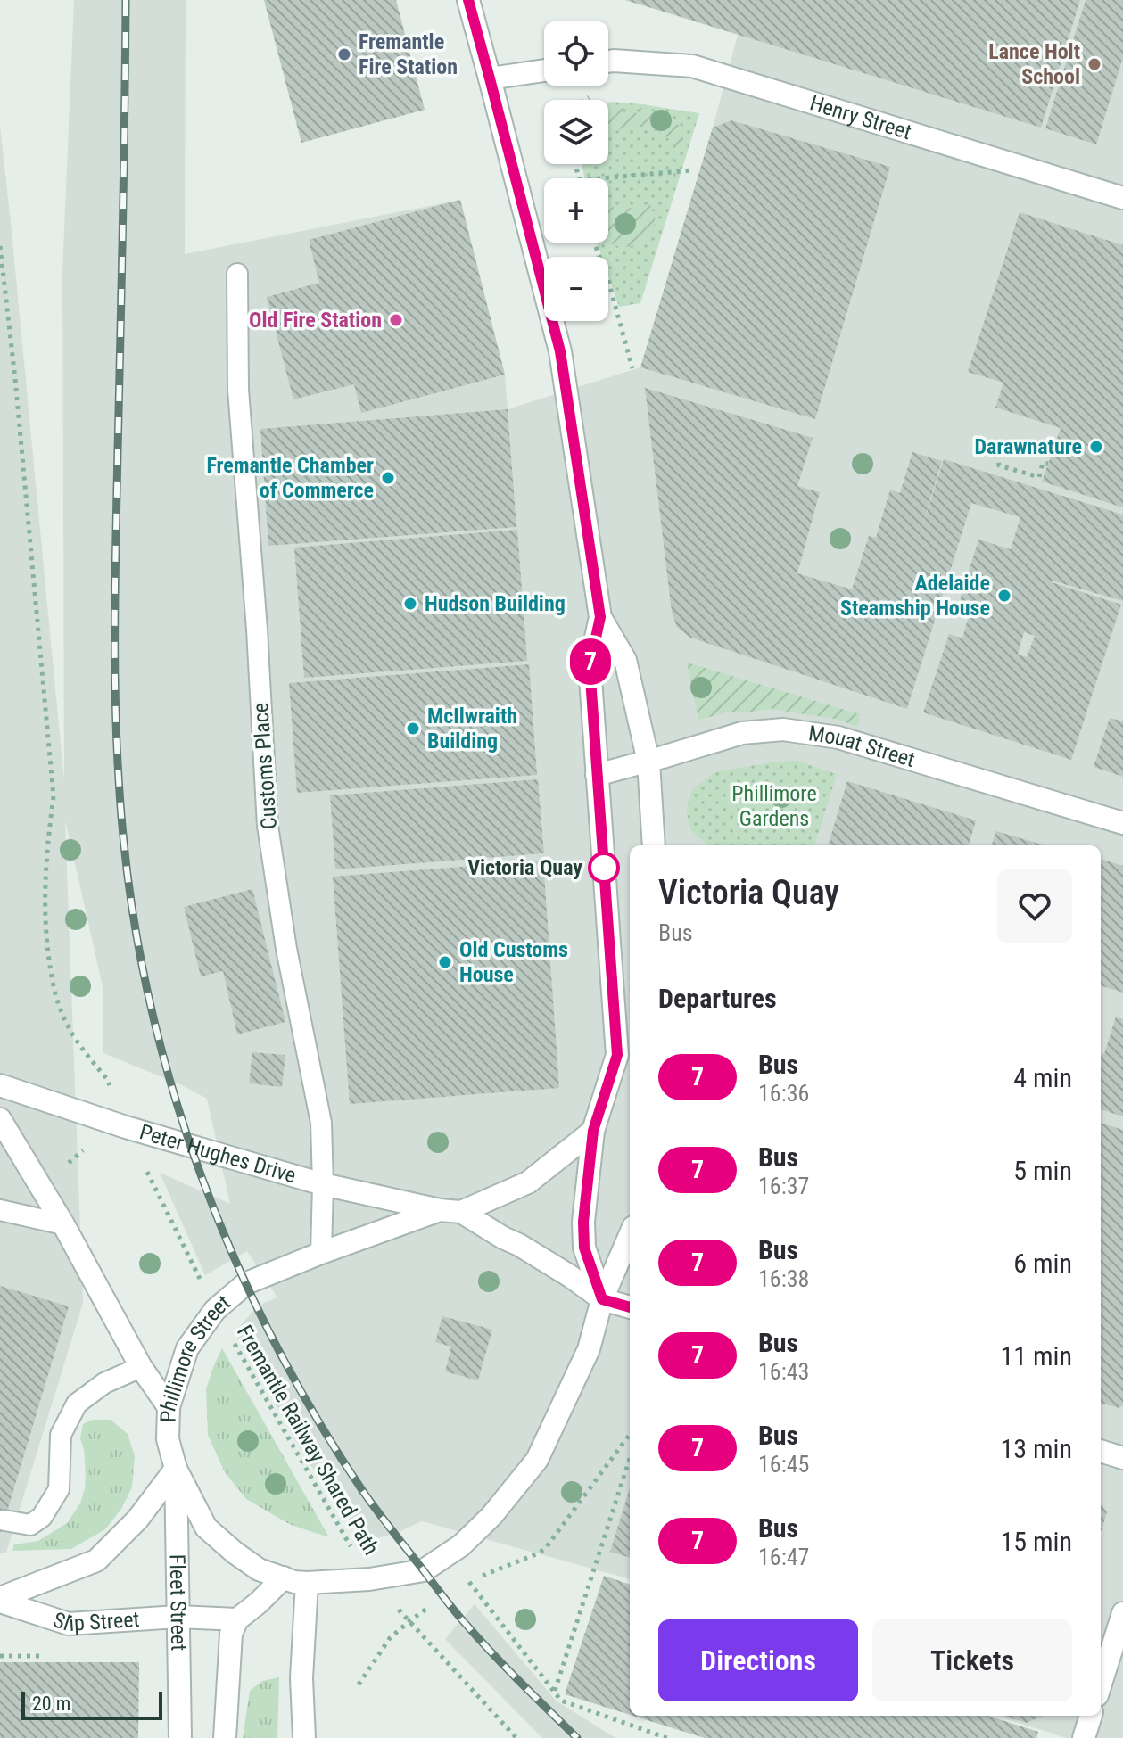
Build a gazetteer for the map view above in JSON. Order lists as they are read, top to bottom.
{
  "streets": {
    "street": [
      "Henry Street",
      "Mouat Street",
      "Peter Hughes Drive",
      "Phillimore Street",
      "Fleet Street",
      "Slip Street"
    ],
    "lane": ["Customs Place"],
    "path": ["Fremantle Railway Shared Path"]
  },
  "crossings": [
    ["Customs Place", "Peter Hughes Drive"],
    ["Customs Place", "Phillimore Street"],
    ["Peter Hughes Drive", "Phillimore Street"],
    ["Peter Hughes Drive", "Fremantle Railway Shared Path"],
    ["Phillimore Street", "Fremantle Railway Shared Path"],
    ["Phillimore Street", "Fleet Street"],
    ["Phillimore Street", "Slip Street"],
    ["Fleet Street", "Slip Street"]
  ],
  "parks": ["Phillimore Gardens"],
  "places": [
    "Fremantle Fire Station",
    "Lance Holt School",
    "Old Fire Station",
    "Darawnature",
    "Fremantle Chamber of Commerce",
    "Adelaide Steamship House",
    "Hudson Building",
    "McIlwraith Building",
    "Victoria Quay",
    "Old Customs House"
  ],
  "lines": ["bus line 7"],
  "scale_bar": "20 m",
  "page": {
    "on_map": "7",
    "map_buttons": ["+", "−"],
    "heading": [
      ["Victoria Quay", "Bus"],
      "Departures"
    ],
    "list": [
      {
        "mark": "7",
        "name": "Bus",
        "note": "16:36",
        "value": "4 min"
      },
      {
        "mark": "7",
        "name": "Bus",
        "note": "16:37",
        "value": "5 min"
      },
      {
        "mark": "7",
        "name": "Bus",
        "note": "16:38",
        "value": "6 min"
      },
      {
        "mark": "7",
        "name": "Bus",
        "note": "16:43",
        "value": "11 min"
      },
      {
        "mark": "7",
        "name": "Bus",
        "note": "16:45",
        "value": "13 min"
      },
      {
        "mark": "7",
        "name": "Bus",
        "note": "16:47",
        "value": "15 min"
      }
    ],
    "buttons": ["Directions", "Tickets"],
    "scale": "20 m"
  }
}
